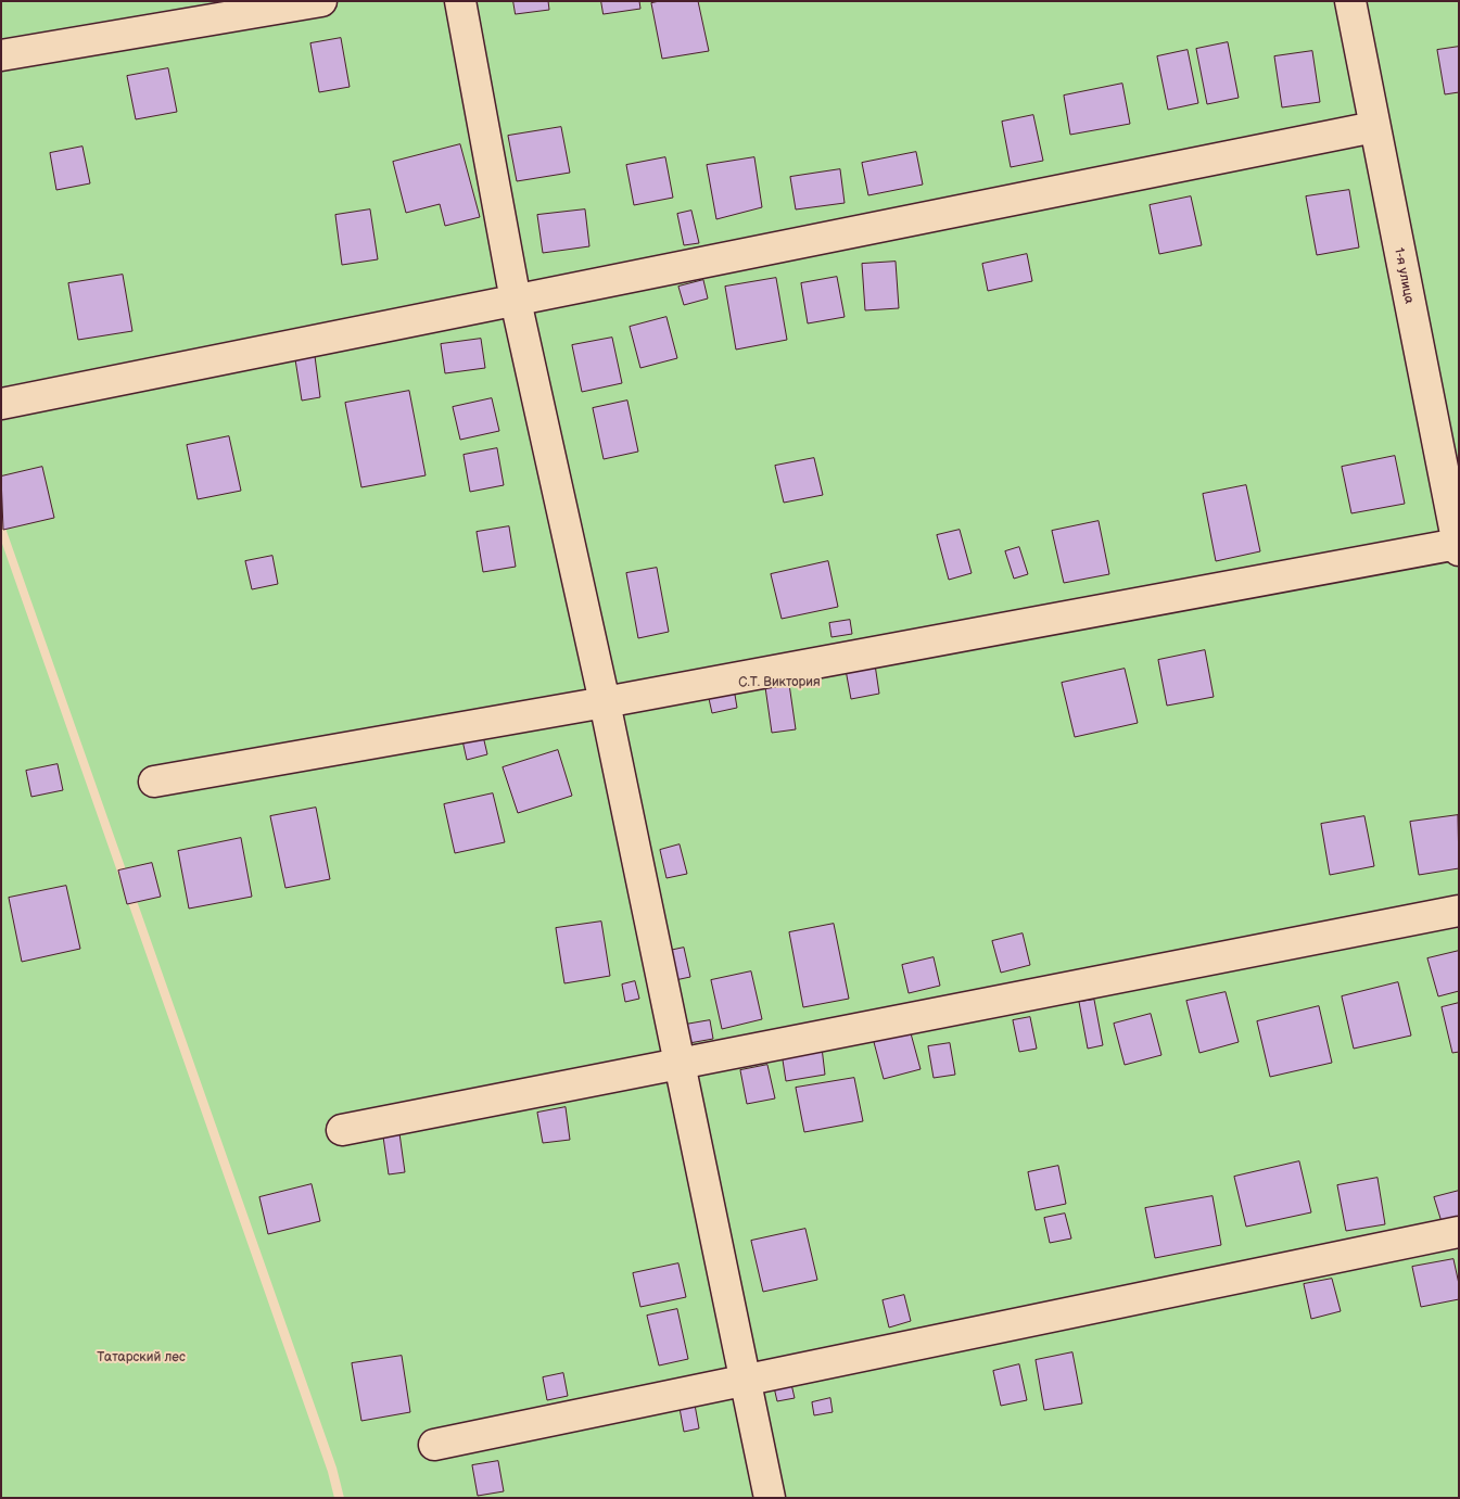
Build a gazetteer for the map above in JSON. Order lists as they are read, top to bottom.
{
  "streets": {
    "street": ["1-я улица"]
  },
  "parks": ["С.Т. Виктория", "Татарский лес"]
}
